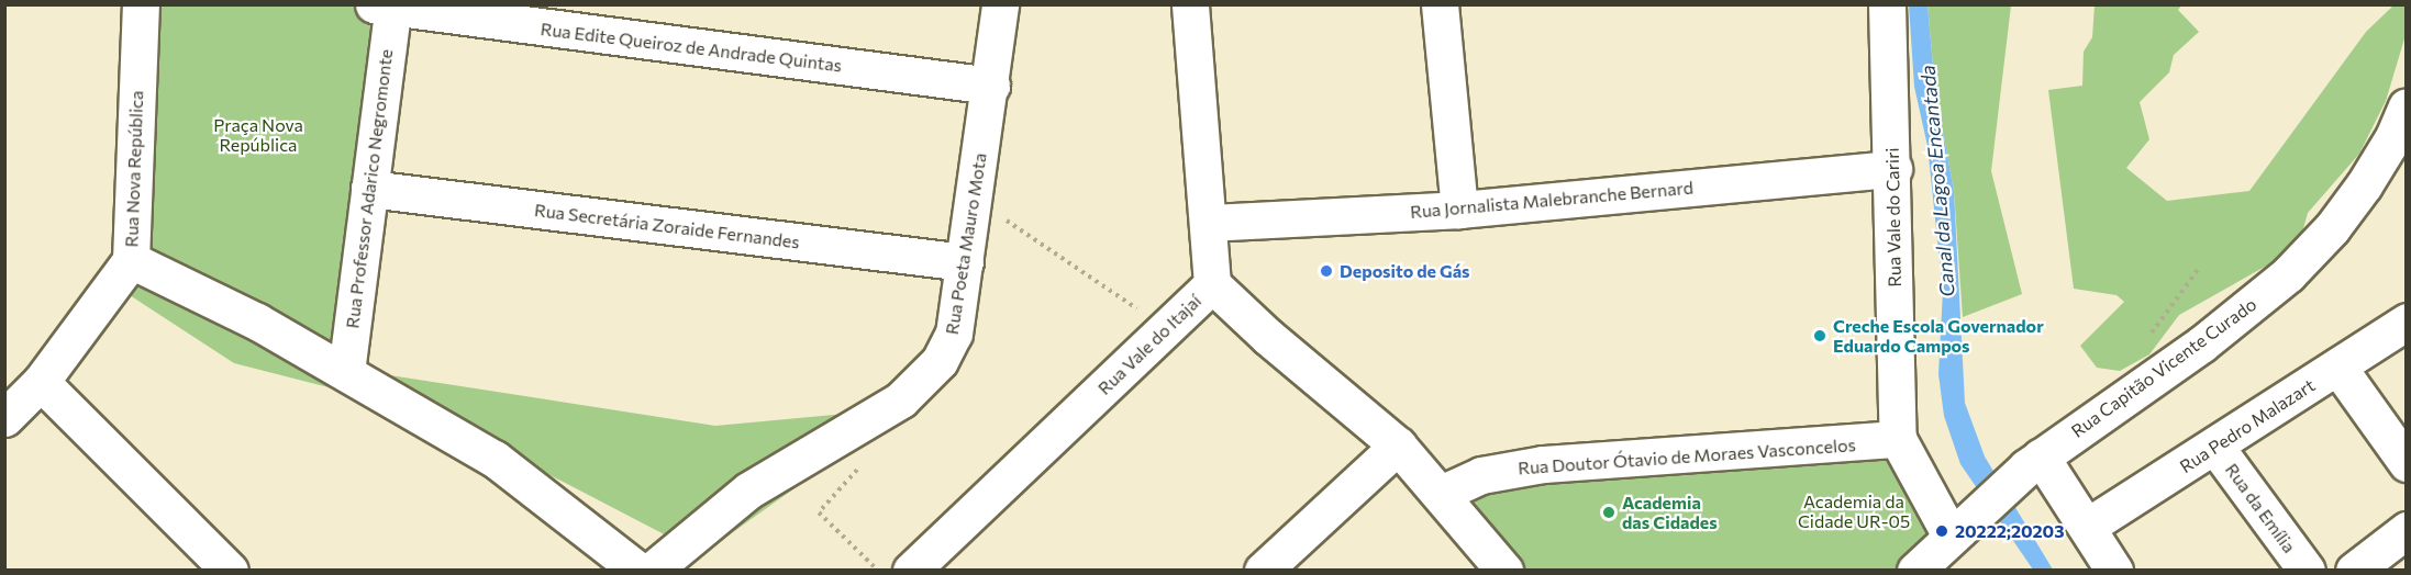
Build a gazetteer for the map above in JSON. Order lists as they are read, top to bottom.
{
  "streets": {
    "street": [
      "Rua Edite Queiroz de Andrade Quintas",
      "Rua Nova República",
      "Rua Professor Adarico Negromonte",
      "Rua Jornalista Malebranche Bernard",
      "Rua Vale do Cariri",
      "Rua Secretária Zoraide Fernandes",
      "Rua Poeta Mauro Mota",
      "Rua Vale do Itajaí",
      "Rua Capitão Vicente Curado",
      "Rua Pedro Malazart",
      "Rua Doutor Ótavio de Moraes Vasconcelos",
      "Rua da Emília"
    ]
  },
  "crossings": [
    ["Rua Edite Queiroz de Andrade Quintas", "Rua Professor Adarico Negromonte"],
    ["Rua Edite Queiroz de Andrade Quintas", "Rua Poeta Mauro Mota"],
    ["Rua Professor Adarico Negromonte", "Rua Secretária Zoraide Fernandes"],
    ["Rua Jornalista Malebranche Bernard", "Rua Vale do Cariri"],
    ["Rua Jornalista Malebranche Bernard", "Rua Vale do Itajaí"],
    ["Rua Vale do Cariri", "Rua Capitão Vicente Curado"],
    ["Rua Vale do Cariri", "Rua Doutor Ótavio de Moraes Vasconcelos"],
    ["Rua Secretária Zoraide Fernandes", "Rua Poeta Mauro Mota"],
    ["Rua Pedro Malazart", "Rua da Emília"]
  ],
  "water": ["Canal da Lagoa Encantada"],
  "parks": ["Praça Nova República", "Academia da Cidade UR-05"],
  "places": [
    "Deposito de Gás",
    "Creche Escola Governador Eduardo Campos",
    "Academia das Cidades",
    "20222;20203"
  ]
}
